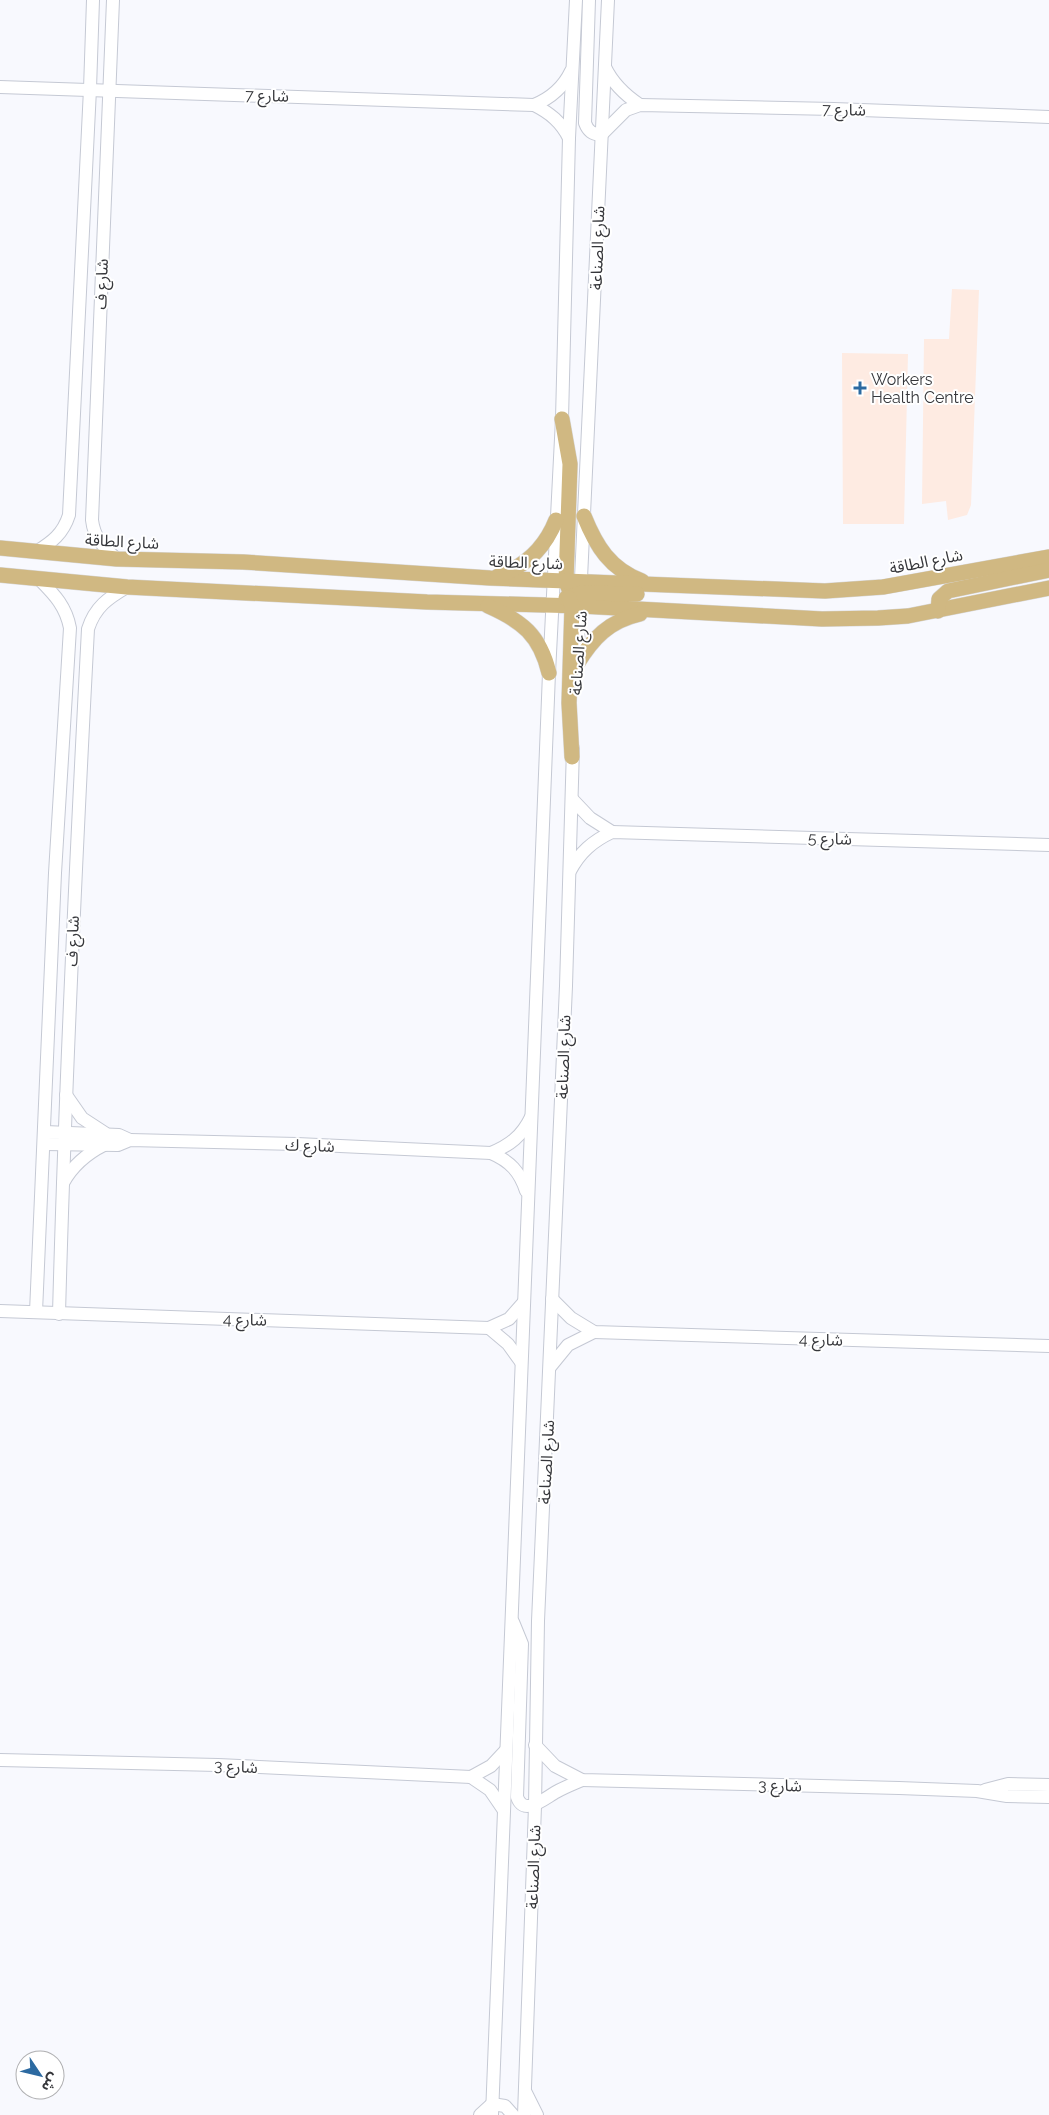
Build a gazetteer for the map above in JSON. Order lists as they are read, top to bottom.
{
  "streets": {
    "main road": ["شارع الطاقة"],
    "street": [
      "شارع 7",
      "شارع الصناعة",
      "شارع ف",
      "شارع 5",
      "شارع ك",
      "شارع 4",
      "شارع 3"
    ]
  },
  "crossings": [
    ["شارع 7", "شارع ف"],
    ["شارع الصناعة", "شارع الطاقة"],
    ["شارع الصناعة", "شارع ك"],
    ["شارع الصناعة", "شارع 4"],
    ["شارع الصناعة", "شارع 3"],
    ["شارع ف", "شارع الطاقة"],
    ["شارع ف", "شارع ك"],
    ["شارع ف", "شارع 4"]
  ],
  "places": {
    "health": ["Workers Health Centre"]
  },
  "north": "bottom right"
}
